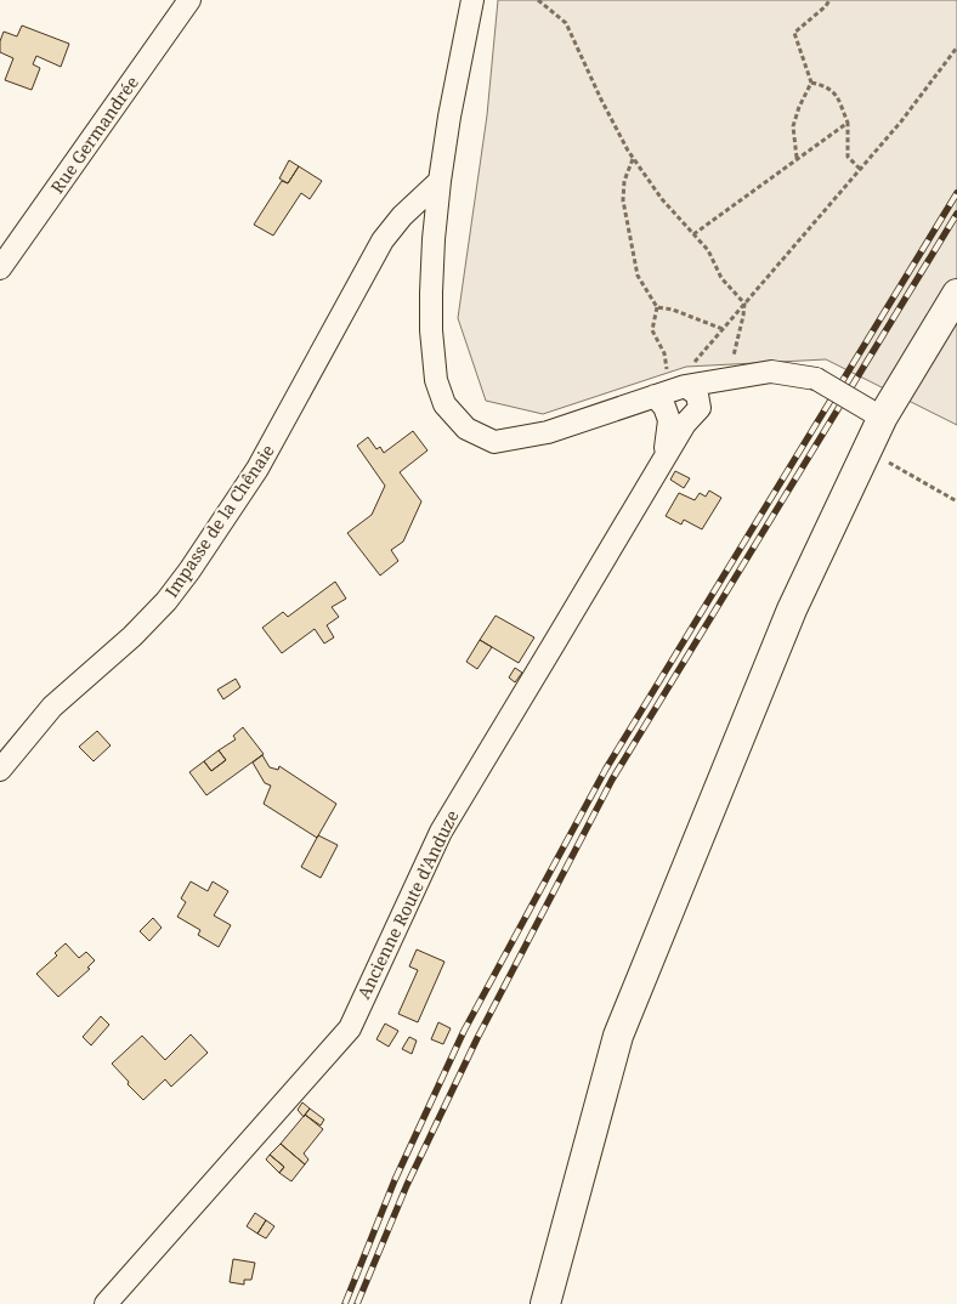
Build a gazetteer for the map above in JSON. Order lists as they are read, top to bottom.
{
  "streets": {
    "street": ["Rue Germandrée", "Impasse de la Chênaie", "Ancienne Route d'Anduze"]
  }
}
